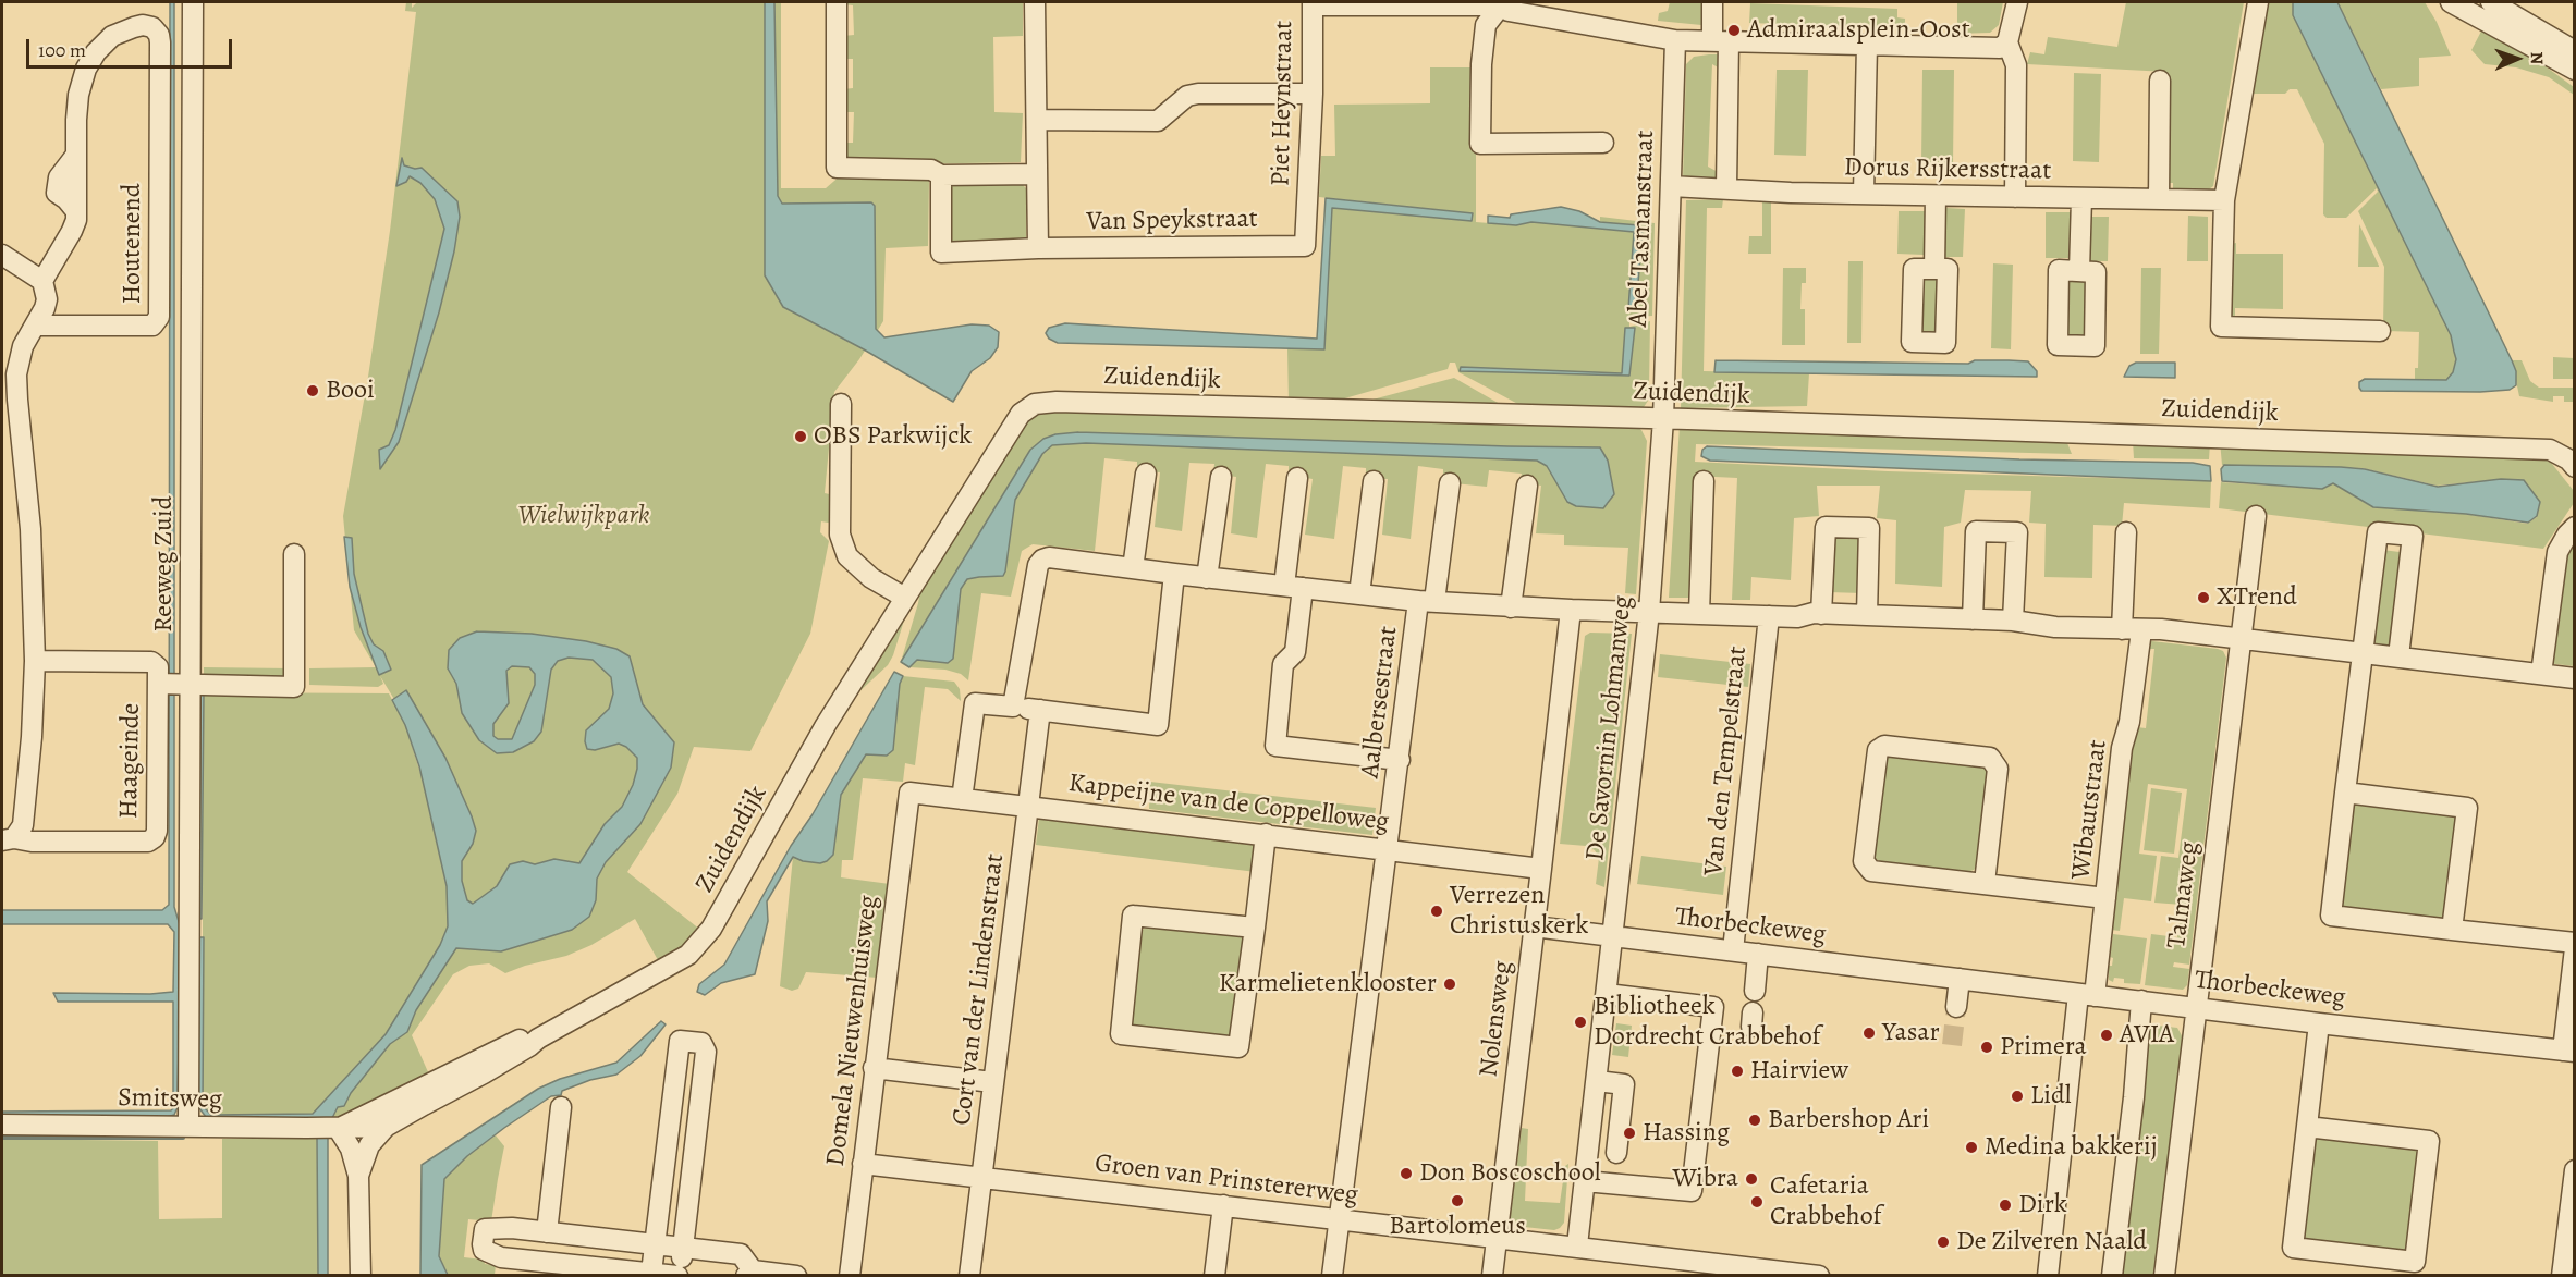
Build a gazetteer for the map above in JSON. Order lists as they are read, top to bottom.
{
  "streets": {
    "street": [
      "Piet Heynstraat",
      "Dorus Rijkersstraat",
      "Van Speykstraat",
      "Abel Tasmanstraat",
      "Houtenend",
      "Zuidendijk",
      "Reeweg Zuid",
      "Aalbersestraat",
      "De Savornin Lohmanweg",
      "Haageinde",
      "Van den Tempelstraat",
      "Kappeijne van de Coppelloweg",
      "Wibautstraat",
      "Talmaweg",
      "Thorbeckeweg",
      "Cort van der Lindenstraat",
      "Nolensweg",
      "Domela Nieuwenhuisweg",
      "Smitsweg",
      "Groen van Prinstererweg"
    ]
  },
  "crossings": [
    ["Piet Heynstraat", "Van Speykstraat"],
    ["Dorus Rijkersstraat", "Abel Tasmanstraat"],
    ["Abel Tasmanstraat", "Zuidendijk"],
    ["Abel Tasmanstraat", "De Savornin Lohmanweg"],
    ["Zuidendijk", "De Savornin Lohmanweg"],
    ["Zuidendijk", "Smitsweg"],
    ["Reeweg Zuid", "Haageinde"],
    ["Reeweg Zuid", "Smitsweg"],
    ["Aalbersestraat", "Kappeijne van de Coppelloweg"],
    ["Aalbersestraat", "Groen van Prinstererweg"],
    ["De Savornin Lohmanweg", "Thorbeckeweg"],
    ["De Savornin Lohmanweg", "Groen van Prinstererweg"],
    ["Van den Tempelstraat", "Thorbeckeweg"],
    ["Kappeijne van de Coppelloweg", "Cort van der Lindenstraat"],
    ["Kappeijne van de Coppelloweg", "Nolensweg"],
    ["Kappeijne van de Coppelloweg", "Domela Nieuwenhuisweg"],
    ["Wibautstraat", "Thorbeckeweg"],
    ["Talmaweg", "Thorbeckeweg"],
    ["Thorbeckeweg", "Nolensweg"],
    ["Cort van der Lindenstraat", "Groen van Prinstererweg"],
    ["Nolensweg", "Groen van Prinstererweg"],
    ["Domela Nieuwenhuisweg", "Groen van Prinstererweg"]
  ],
  "parks": ["Wielwijkpark"],
  "places": [
    "Admiraalsplein-Oost",
    "Booi",
    "OBS Parkwijck",
    "XTrend",
    "Verrezen Christuskerk",
    "Karmelietenklooster",
    "Bibliotheek Dordrecht Crabbehof",
    "Yasar",
    "AVIA",
    "Primera",
    "Hairview",
    "Lidl",
    "Barbershop Ari",
    "Hassing",
    "Medina bakkerij",
    "Don Boscoschool",
    "Wibra",
    "Bartolomeus",
    "Cafetaria Crabbehof",
    "Dirk",
    "De Zilveren Naald"
  ],
  "scale_bar": "100 m",
  "north": "right"
}
